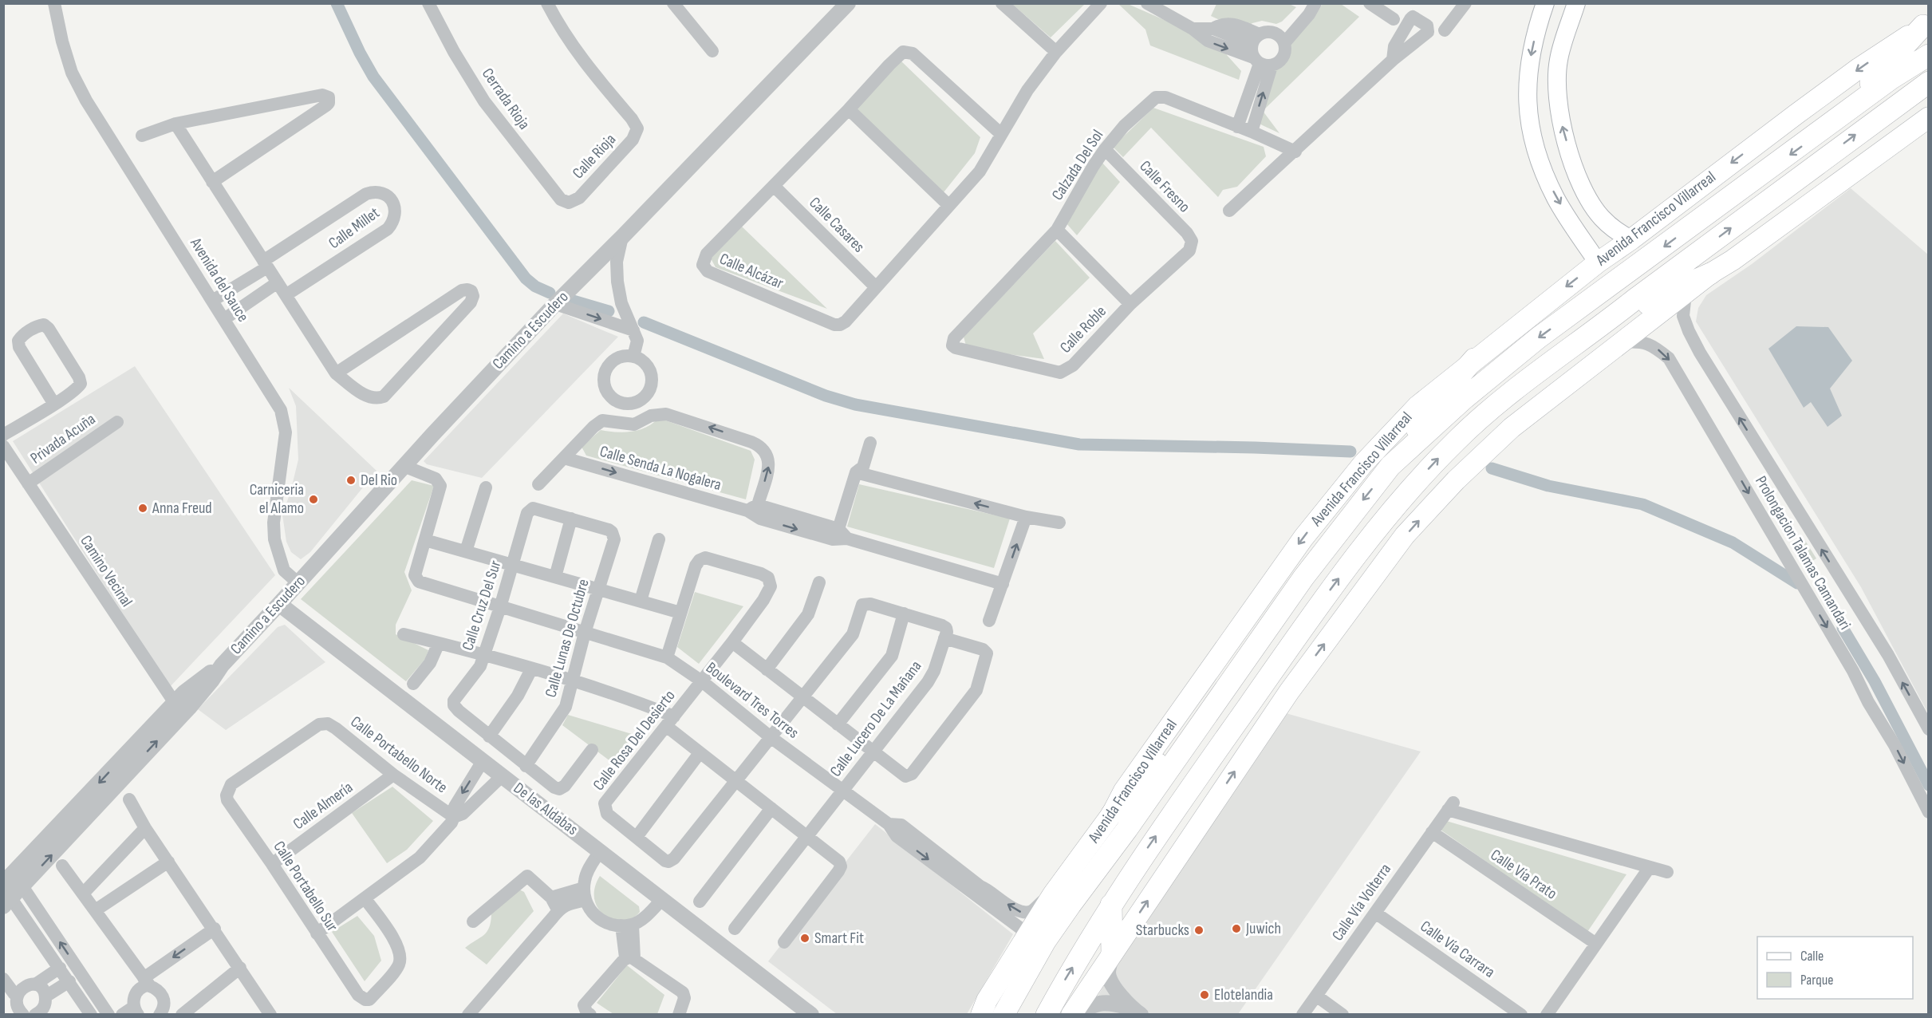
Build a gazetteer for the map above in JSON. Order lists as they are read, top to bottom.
{
  "streets": {
    "highway": ["Avenida Francisco Villarreal"],
    "street": [
      "Cerrada Rioja",
      "Calle Rioja",
      "Calzada Del Sol",
      "Calle Fresno",
      "Calle Casares",
      "Calle Millet",
      "Calle Alcázar",
      "Avenida del Sauce",
      "Calle Roble",
      "Camino a Escudero",
      "Privada Acuña",
      "Calle Senda La Nogalera",
      "Prolongacion Talamas Camandari",
      "Camino Vecinal",
      "Calle Cruz Del Sur",
      "Calle Lunas De Octubre",
      "Boulevard Tres Torres",
      "Calle Lucero De La Mañana",
      "Calle Rosa Del Desierto",
      "Calle Portabello Norte",
      "Calle Almería",
      "De las Aldabas",
      "Calle Vía Prato",
      "Calle Portabello Sur",
      "Calle Vía Volterra",
      "Calle Vía Carrara"
    ]
  },
  "crossings": [
    ["Cerrada Rioja", "Calle Rioja"],
    ["Calzada Del Sol", "Calle Fresno"],
    ["Calzada Del Sol", "Calle Roble"],
    ["Calle Fresno", "Calle Roble"],
    ["Avenida Francisco Villarreal", "Boulevard Tres Torres"],
    ["Calle Casares", "Calle Alcázar"],
    ["Avenida del Sauce", "Camino a Escudero"],
    ["Camino a Escudero", "Camino Vecinal"],
    ["Camino a Escudero", "De las Aldabas"],
    ["Privada Acuña", "Camino Vecinal"],
    ["Calle Cruz Del Sur", "Calle Lunas De Octubre"],
    ["Calle Cruz Del Sur", "Boulevard Tres Torres"],
    ["Calle Lunas De Octubre", "Boulevard Tres Torres"],
    ["Boulevard Tres Torres", "Calle Lucero De La Mañana"],
    ["Boulevard Tres Torres", "Calle Rosa Del Desierto"],
    ["Calle Portabello Norte", "Calle Almería"],
    ["Calle Portabello Norte", "Calle Portabello Sur"],
    ["Calle Almería", "Calle Portabello Sur"],
    ["Calle Vía Prato", "Calle Vía Volterra"],
    ["Calle Vía Volterra", "Calle Vía Carrara"]
  ],
  "places": [
    "Del Rio",
    "Carniceria el Alamo",
    "Anna Freud",
    "Juwich",
    "Starbucks",
    "Smart Fit",
    "Elotelandia"
  ],
  "legend": ["Calle", "Parque"]
}
